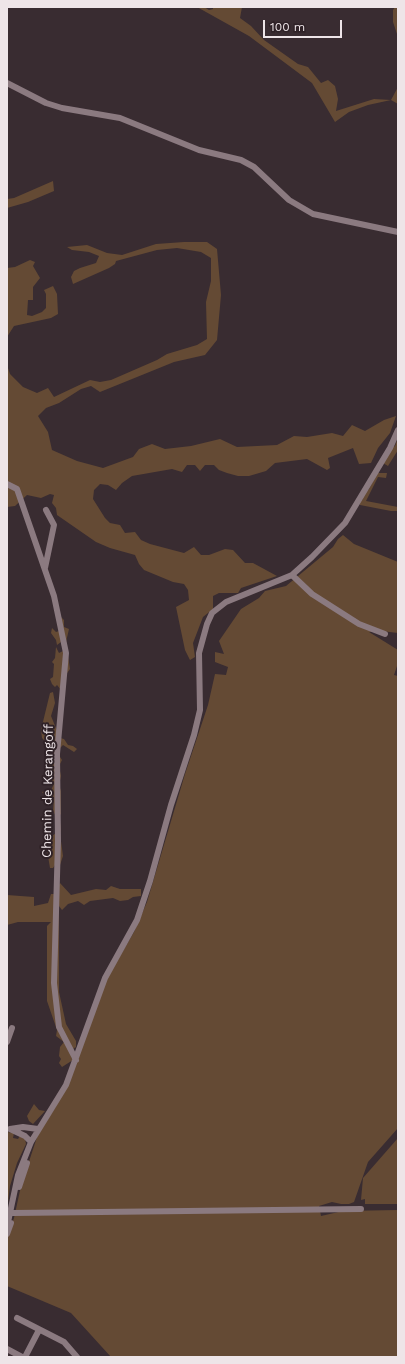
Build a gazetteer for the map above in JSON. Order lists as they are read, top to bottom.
{
  "streets": {
    "street": ["Chemin de Kerangoff"]
  },
  "scale_bar": "100 m"
}
